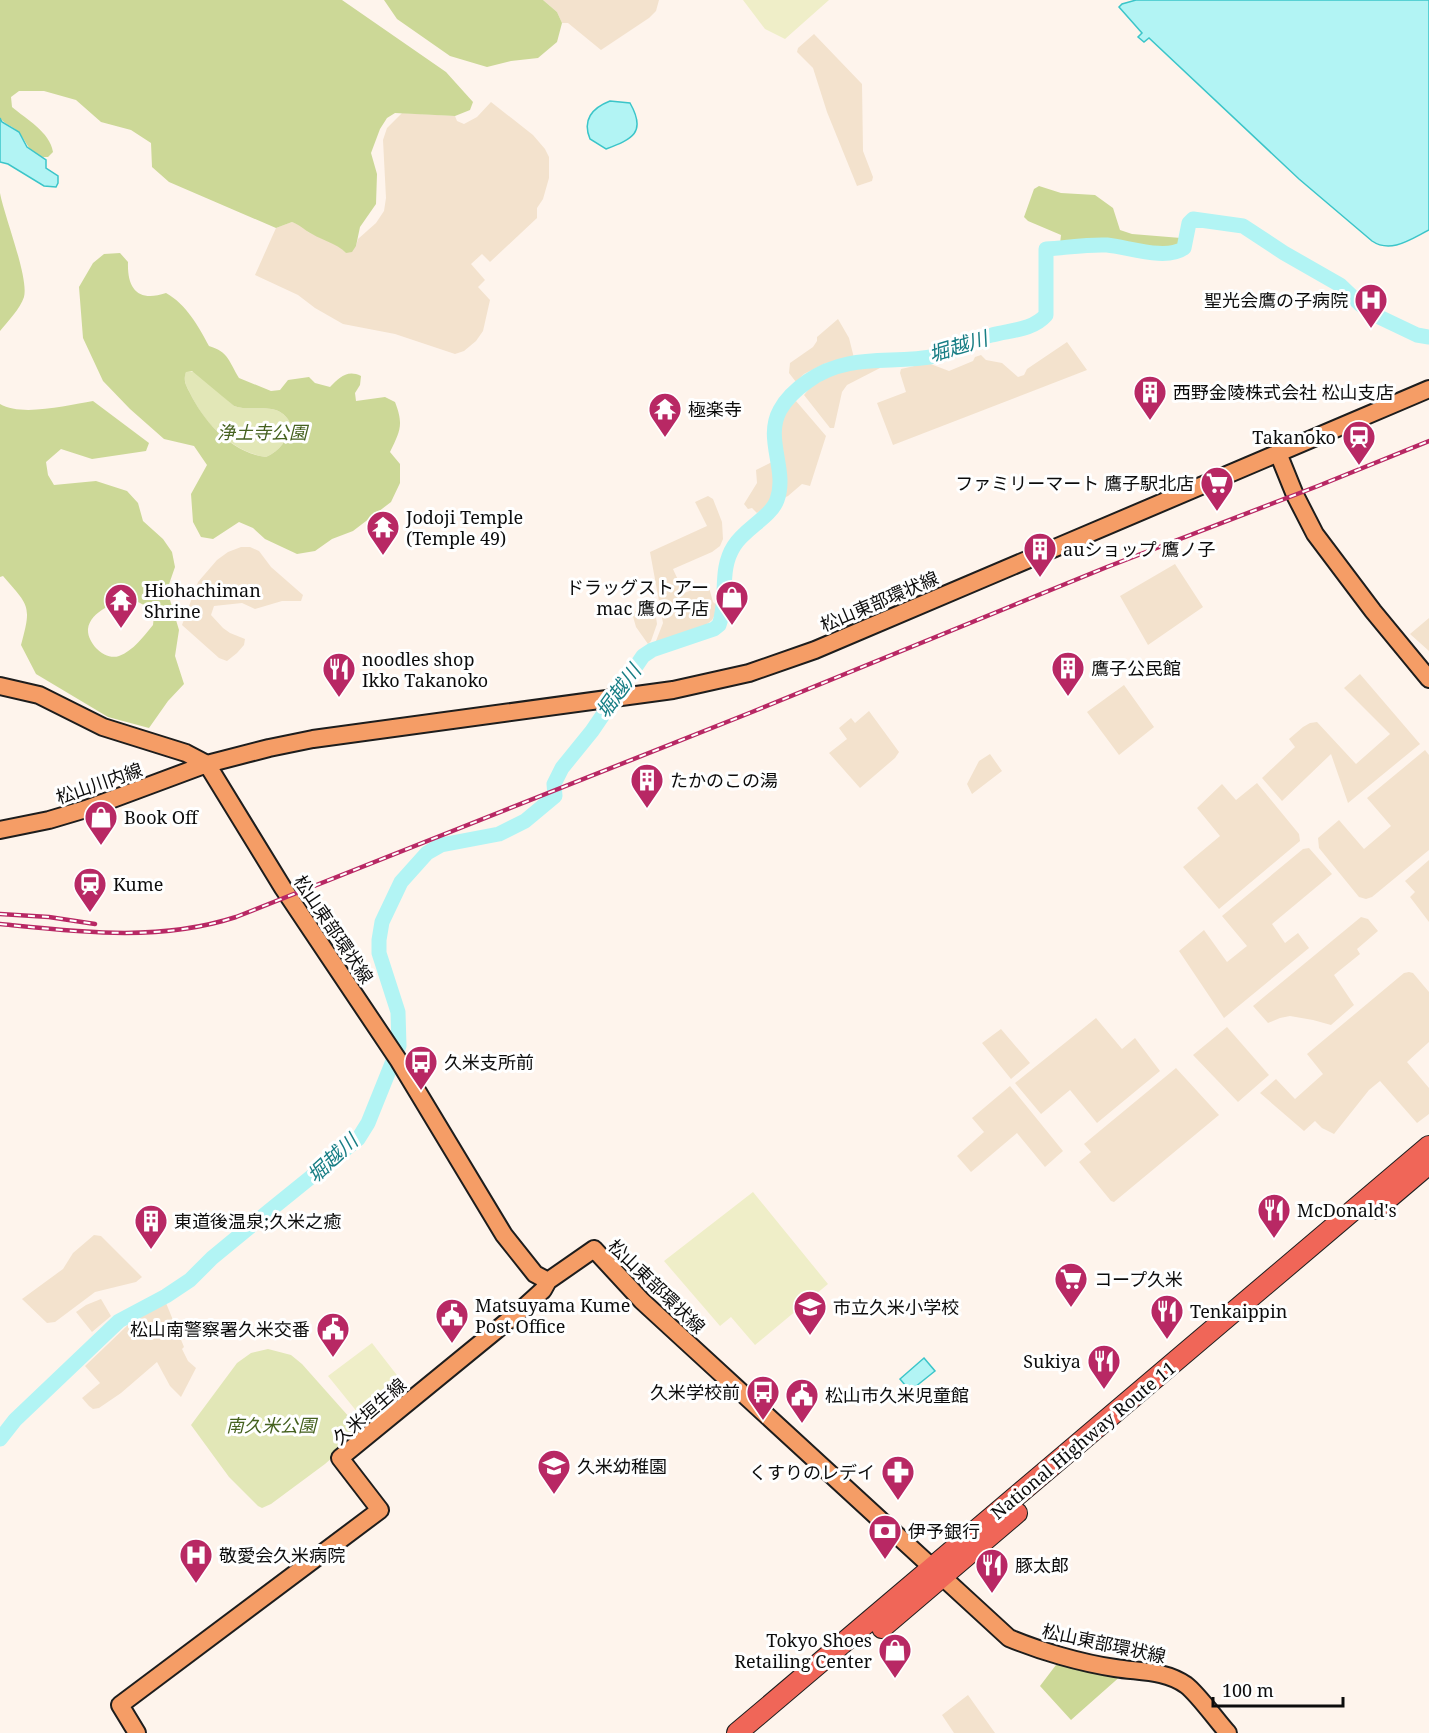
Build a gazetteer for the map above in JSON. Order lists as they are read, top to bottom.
{
  "streets": {
    "highway": ["National Highway Route 11"],
    "main road": ["松山東部環状線", "松山川内線", "久米垣生線"]
  },
  "crossings": [
    ["松山東部環状線", "松山川内線"],
    ["松山東部環状線", "久米垣生線"],
    ["松山東部環状線", "National Highway Route 11"]
  ],
  "water": ["堀越川"],
  "parks": ["浄土寺公園", "南久米公園"],
  "places": {
    "hospital": ["聖光会鷹の子病院", "敬愛会久米病院"],
    "building": [
      "西野金陵株式会社 松山支店",
      "auショップ 鷹ノ子",
      "鷹子公民館",
      "たかのこの湯",
      "東道後温泉;久米之癒"
    ],
    "temple": ["極楽寺", "Jodoji Temple (Temple 49)", "Hiohachiman Shrine"],
    "station": ["Takanoko", "Kume"],
    "supermarket": ["ファミリーマート 鷹子駅北店", "コープ久米"],
    "shop": ["ドラッグストアー mac 鷹の子店", "Book Off", "Tokyo Shoes Retailing Center"],
    "restaurant": [
      "noodles shop Ikko Takanoko",
      "McDonald's",
      "Tenkaippin",
      "Sukiya",
      "豚太郎"
    ],
    "bus stop": ["久米支所前", "久米学校前"],
    "school or university": ["市立久米小学校", "久米幼稚園"],
    "public building": ["Matsuyama Kume Post Office", "松山南警察署久米交番", "松山市久米児童館"],
    "pharmacy": ["くすりのレデイ"],
    "bank": ["伊予銀行"]
  },
  "scale_bar": "100 m"
}
